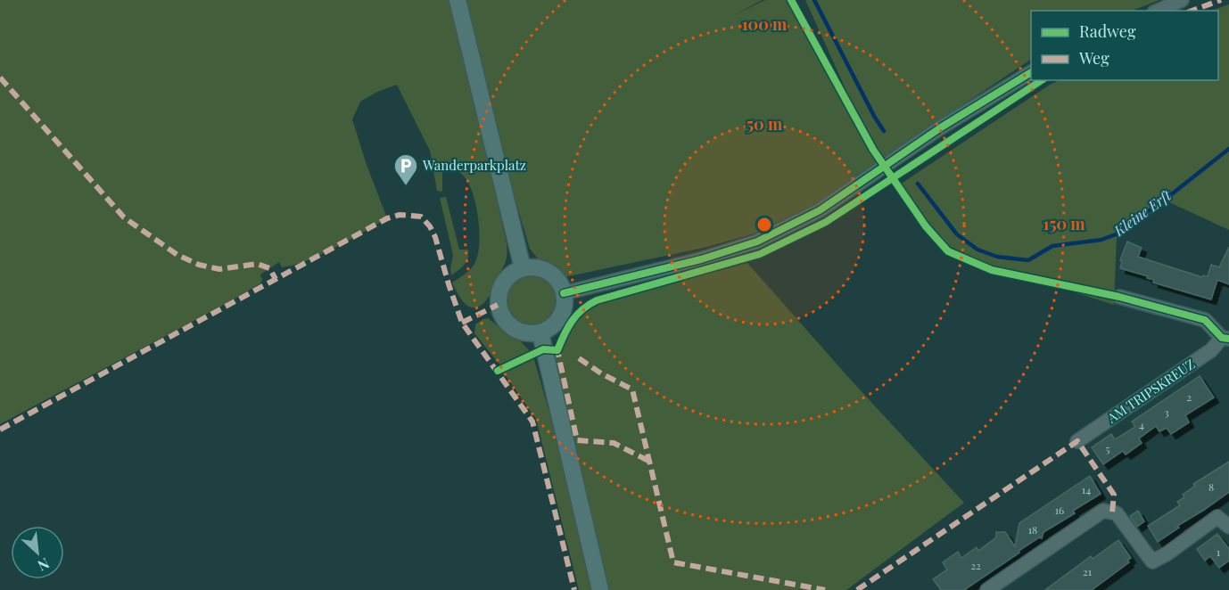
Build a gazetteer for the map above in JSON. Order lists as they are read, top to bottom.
{
  "streets": {
    "street": ["AM TRIPSKREUZ"]
  },
  "water": ["Kleine Erft"],
  "places": {
    "parking": ["Wanderparkplatz"]
  },
  "house_numbers": [
    "2",
    "3",
    "4",
    "5",
    "8",
    "14",
    "16",
    "18",
    "1",
    "22",
    "21"
  ],
  "legend": ["Radweg", "Weg"],
  "north": "bottom right",
  "rings": ["100 m", "50 m", "150 m"]
}
